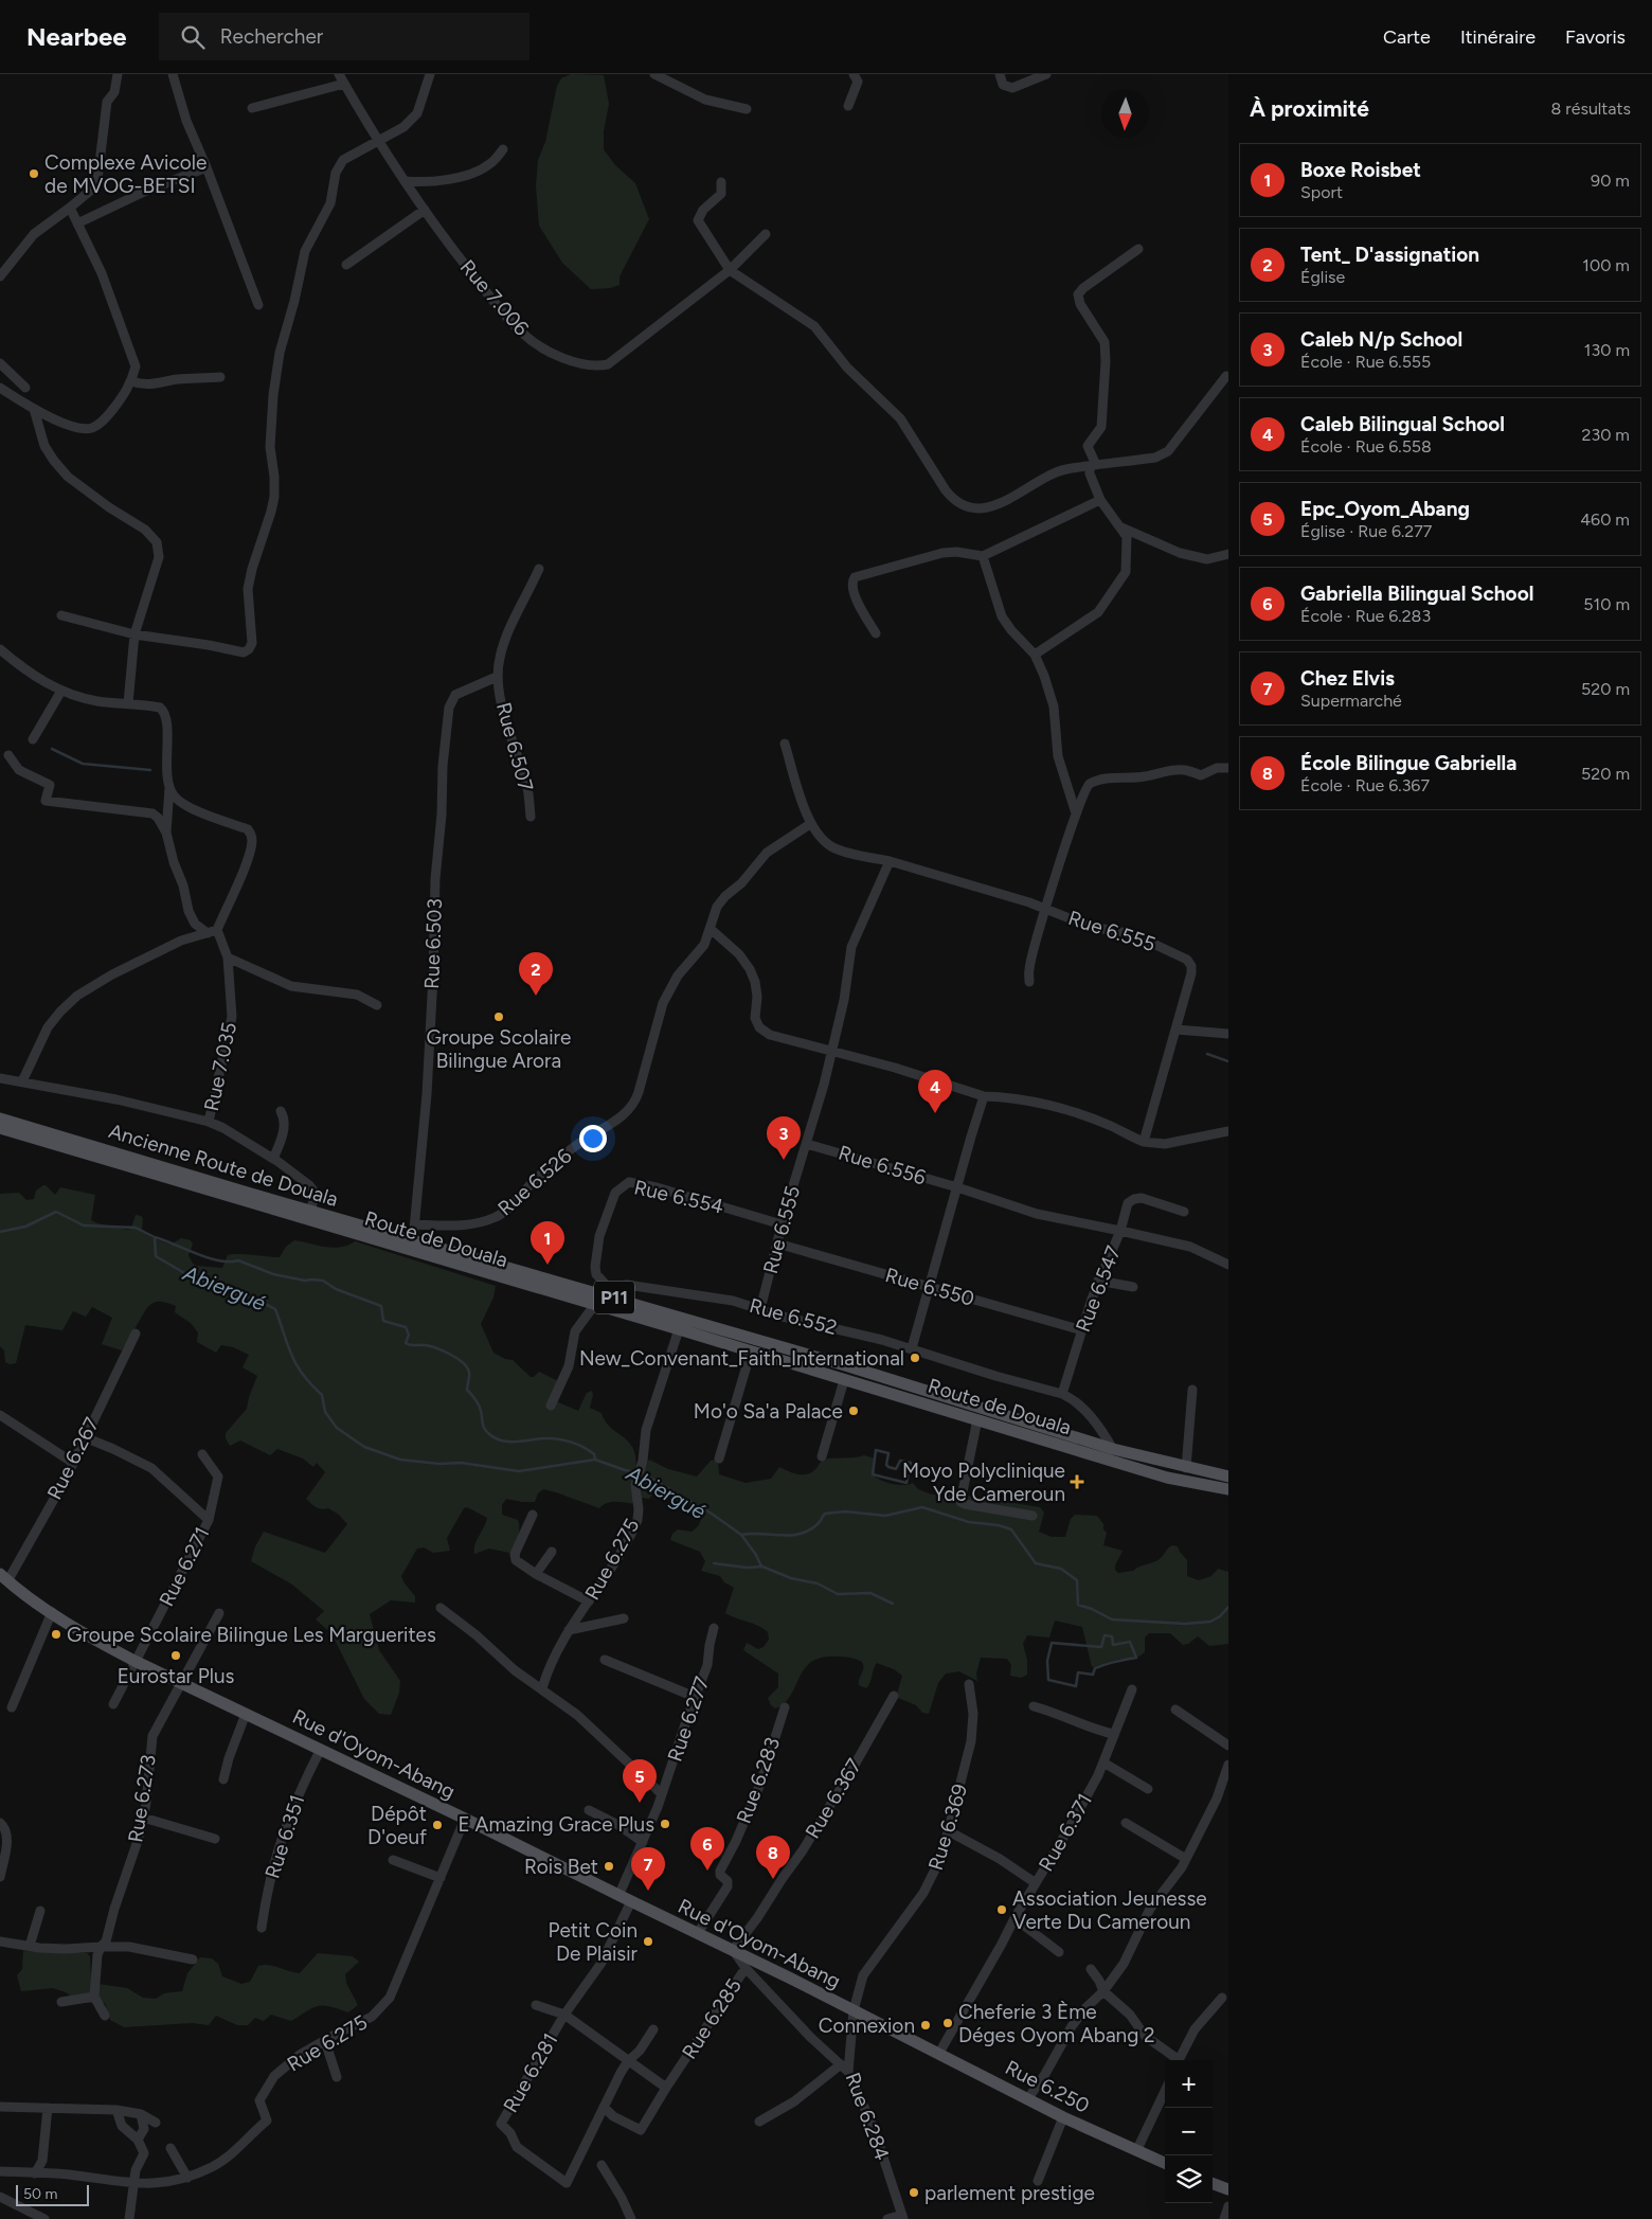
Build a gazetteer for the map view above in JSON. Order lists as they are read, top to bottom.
{
  "streets": {
    "main road": [
      "Ancienne Route de Douala",
      "Route de Douala",
      "P11",
      "Rue d'Oyom-Abang",
      "Rue 6.250"
    ],
    "street": [
      "Rue 7.006",
      "Rue 6.507",
      "Rue 6.555",
      "Rue 6.503",
      "Rue 7.035",
      "Rue 6.556",
      "Rue 6.526",
      "Rue 6.554",
      "Rue 6.550",
      "Rue 6.547",
      "Rue 6.552",
      "Rue 6.267",
      "Rue 6.275",
      "Rue 6.271",
      "Rue 6.277",
      "Rue 6.283",
      "Rue 6.273",
      "Rue 6.367",
      "Rue 6.369",
      "Rue 6.371",
      "Rue 6.351",
      "Rue 6.285",
      "Rue 6.281",
      "Rue 6.284"
    ]
  },
  "crossings": [
    ["Rue 6.507", "Rue 6.503"],
    ["Rue 6.555", "Rue 6.556"],
    ["Rue 6.555", "Rue 6.554"],
    ["Rue 6.555", "Rue 6.550"],
    ["Rue 6.555", "Rue 6.552"],
    ["Rue 6.503", "Ancienne Route de Douala"],
    ["Rue 6.503", "Rue 6.526"],
    ["Ancienne Route de Douala", "Rue 6.554"],
    ["Ancienne Route de Douala", "Rue 6.552"],
    ["Rue 6.556", "Rue 6.547"],
    ["Rue 6.554", "Rue 6.552"],
    ["Route de Douala", "Rue 6.275"],
    ["Rue 6.550", "Rue 6.547"],
    ["Rue 6.547", "Rue 6.552"],
    ["Rue 6.267", "Rue 6.271"],
    ["Rue 6.267", "Rue d'Oyom-Abang"],
    ["Rue 6.275", "Rue d'Oyom-Abang"],
    ["Rue 6.271", "Rue d'Oyom-Abang"],
    ["Rue 6.277", "Rue d'Oyom-Abang"],
    ["Rue d'Oyom-Abang", "Rue 6.283"],
    ["Rue d'Oyom-Abang", "Rue 6.273"],
    ["Rue d'Oyom-Abang", "Rue 6.367"],
    ["Rue d'Oyom-Abang", "Rue 6.369"],
    ["Rue d'Oyom-Abang", "Rue 6.351"],
    ["Rue d'Oyom-Abang", "Rue 6.285"],
    ["Rue d'Oyom-Abang", "Rue 6.281"],
    ["Rue d'Oyom-Abang", "Rue 6.250"],
    ["Rue d'Oyom-Abang", "Rue 6.284"],
    ["Rue 6.367", "Rue 6.285"],
    ["Rue 6.369", "Rue 6.250"],
    ["Rue 6.369", "Rue 6.284"],
    ["Rue 6.371", "Rue 6.250"],
    ["Rue 6.285", "Rue 6.281"],
    ["Rue 6.250", "Rue 6.284"]
  ],
  "water": ["Abiergué"],
  "places": {
    "other": [
      "Complexe Avicole de MVOG-BETSI",
      "Groupe Scolaire Bilingue Arora",
      "New_Convenant_Faith_International",
      "Mo'o Sa'a Palace",
      "Groupe Scolaire Bilingue Les Marguerites",
      "Eurostar Plus",
      "E Amazing Grace Plus",
      "Dépôt D'oeuf",
      "Rois Bet",
      "Association Jeunesse Verte Du Cameroun",
      "Petit Coin De Plaisir",
      "Cheferie 3 Ème Déges Oyom Abang 2",
      "Connexion",
      "parlement prestige"
    ],
    "health": ["Moyo Polyclinique Yde Cameroun"]
  },
  "scale_bar": "50 m",
  "north": "bottom",
  "page": {
    "header": "Nearbee",
    "search": "Rechercher",
    "nav": ["Carte", "Itinéraire", "Favoris"],
    "heading": ["À proximité", "8 résultats"],
    "list": [
      {
        "mark": "1",
        "name": "Boxe Roisbet",
        "note": "Sport",
        "value": "90 m"
      },
      {
        "mark": "2",
        "name": "Tent_ D'assignation",
        "note": "Église",
        "value": "100 m"
      },
      {
        "mark": "3",
        "name": "Caleb N/p School",
        "note": "École · Rue 6.555",
        "value": "130 m"
      },
      {
        "mark": "4",
        "name": "Caleb Bilingual School",
        "note": "École · Rue 6.558",
        "value": "230 m"
      },
      {
        "mark": "5",
        "name": "Epc_Oyom_Abang",
        "note": "Église · Rue 6.277",
        "value": "460 m"
      },
      {
        "mark": "6",
        "name": "Gabriella Bilingual School",
        "note": "École · Rue 6.283",
        "value": "510 m"
      },
      {
        "mark": "7",
        "name": "Chez Elvis",
        "note": "Supermarché",
        "value": "520 m"
      },
      {
        "mark": "8",
        "name": "École Bilingue Gabriella",
        "note": "École · Rue 6.367",
        "value": "520 m"
      }
    ],
    "pins": [
      "2",
      "4",
      "3",
      "1",
      "5",
      "6",
      "8",
      "7"
    ],
    "map_buttons": ["+", "−"],
    "scale": "50 m"
  }
}
